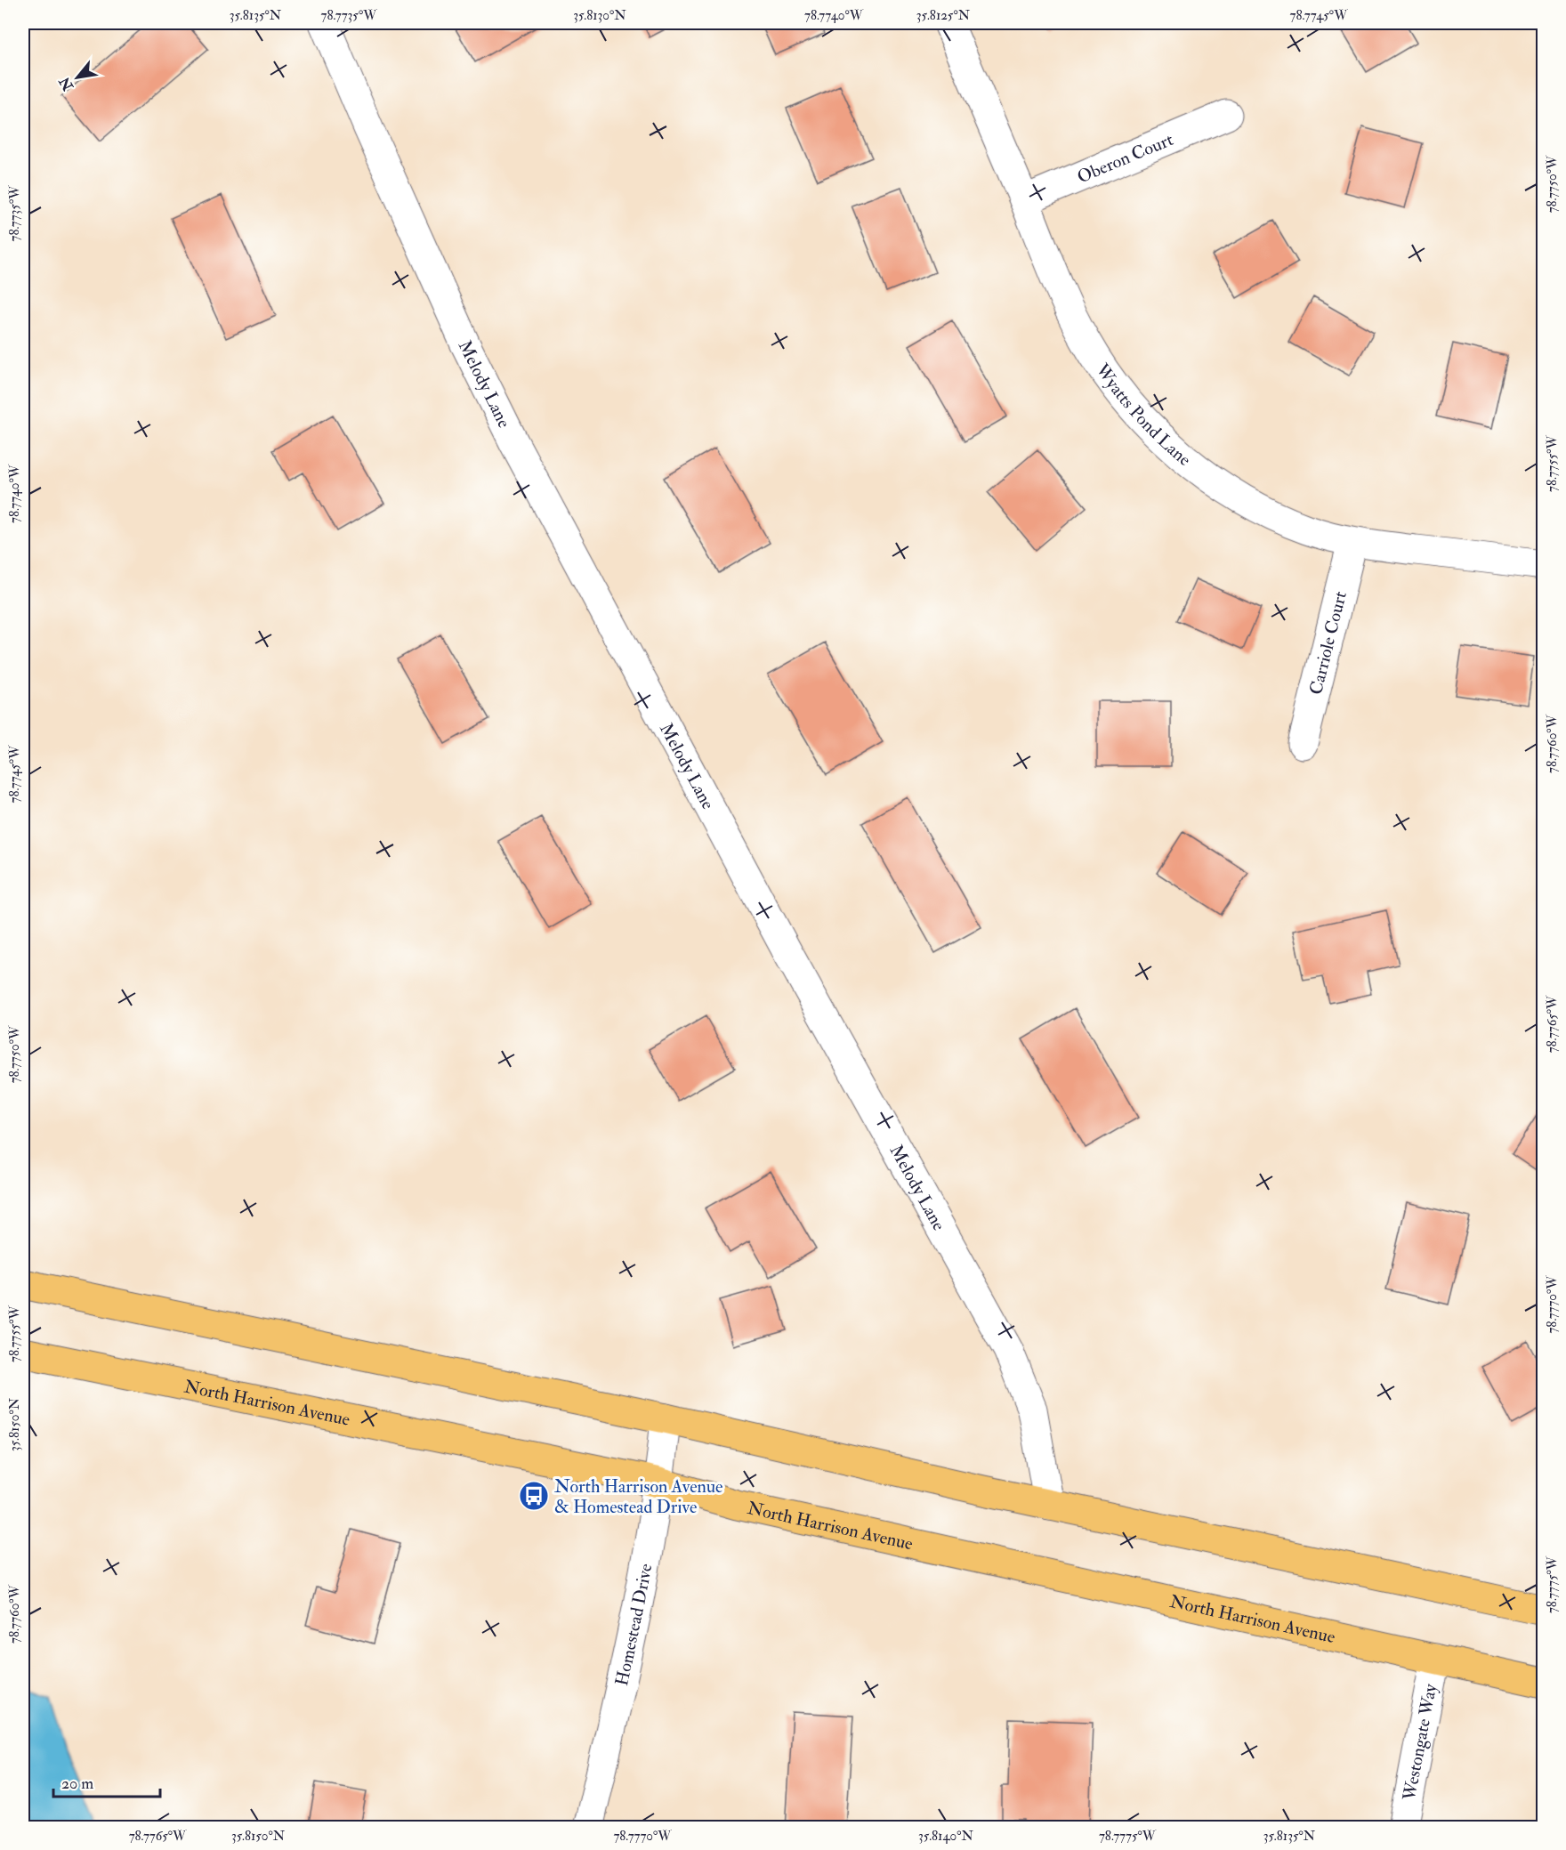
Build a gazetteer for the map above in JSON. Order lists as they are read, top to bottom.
{
  "streets": {
    "main road": ["North Harrison Avenue"],
    "street": [
      "Oberon Court",
      "Melody Lane",
      "Wyatts Pond Lane",
      "Carriole Court",
      "Homestead Drive",
      "Westongate Way"
    ]
  },
  "crossings": [
    ["Oberon Court", "Wyatts Pond Lane"],
    ["Wyatts Pond Lane", "Carriole Court"],
    ["North Harrison Avenue", "Homestead Drive"],
    ["North Harrison Avenue", "Westongate Way"]
  ],
  "places": {
    "bus stop": ["North Harrison Avenue & Homestead Drive"]
  },
  "scale_bar": "20 m",
  "north": "bottom left",
  "coordinates": [
    "35.8135°N",
    "78.7735°W",
    "35.8130°N",
    "78.7740°W",
    "35.8125°N",
    "78.7745°W",
    "78.7750°W",
    "78.7755°W",
    "78.7760°W",
    "78.7765°W",
    "78.7770°W",
    "35.8150°N",
    "78.7775°W",
    "35.8140°N"
  ]
}
